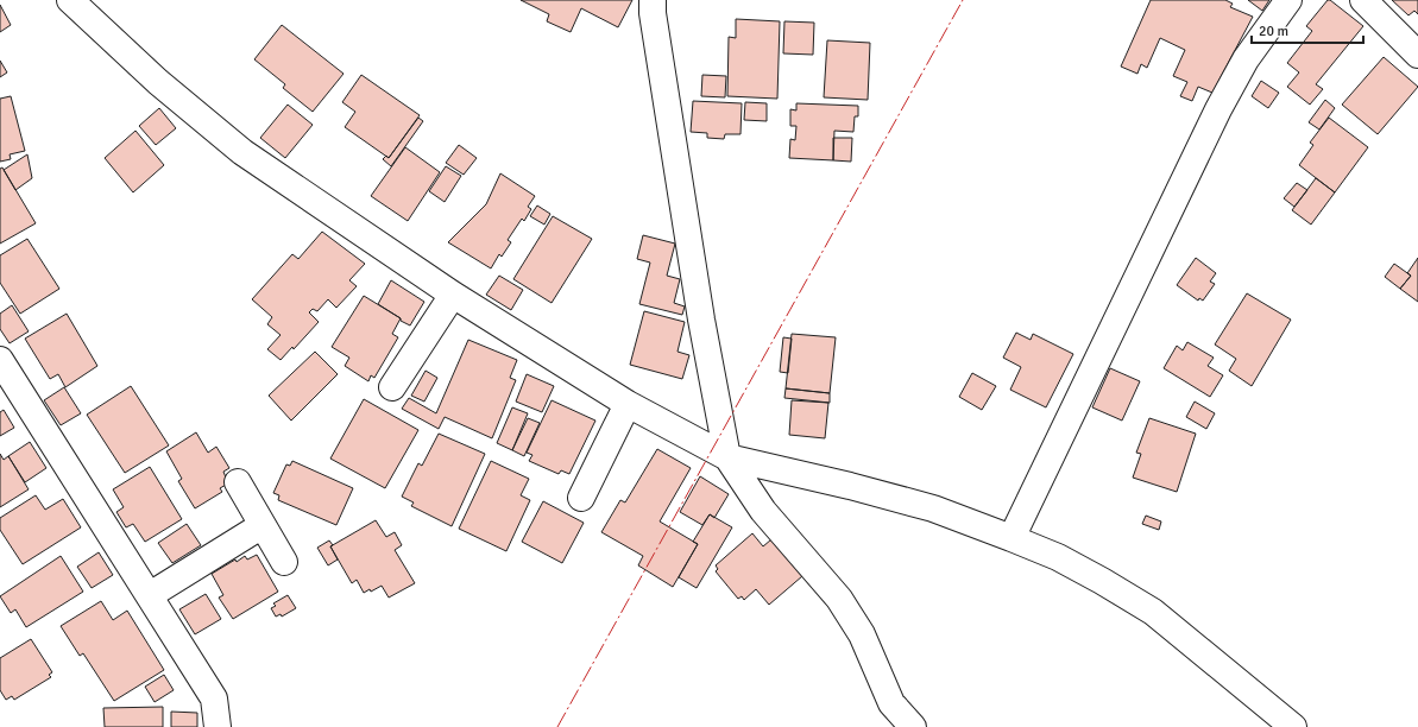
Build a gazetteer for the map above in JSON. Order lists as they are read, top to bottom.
{
  "scale_bar": "20 m"
}
